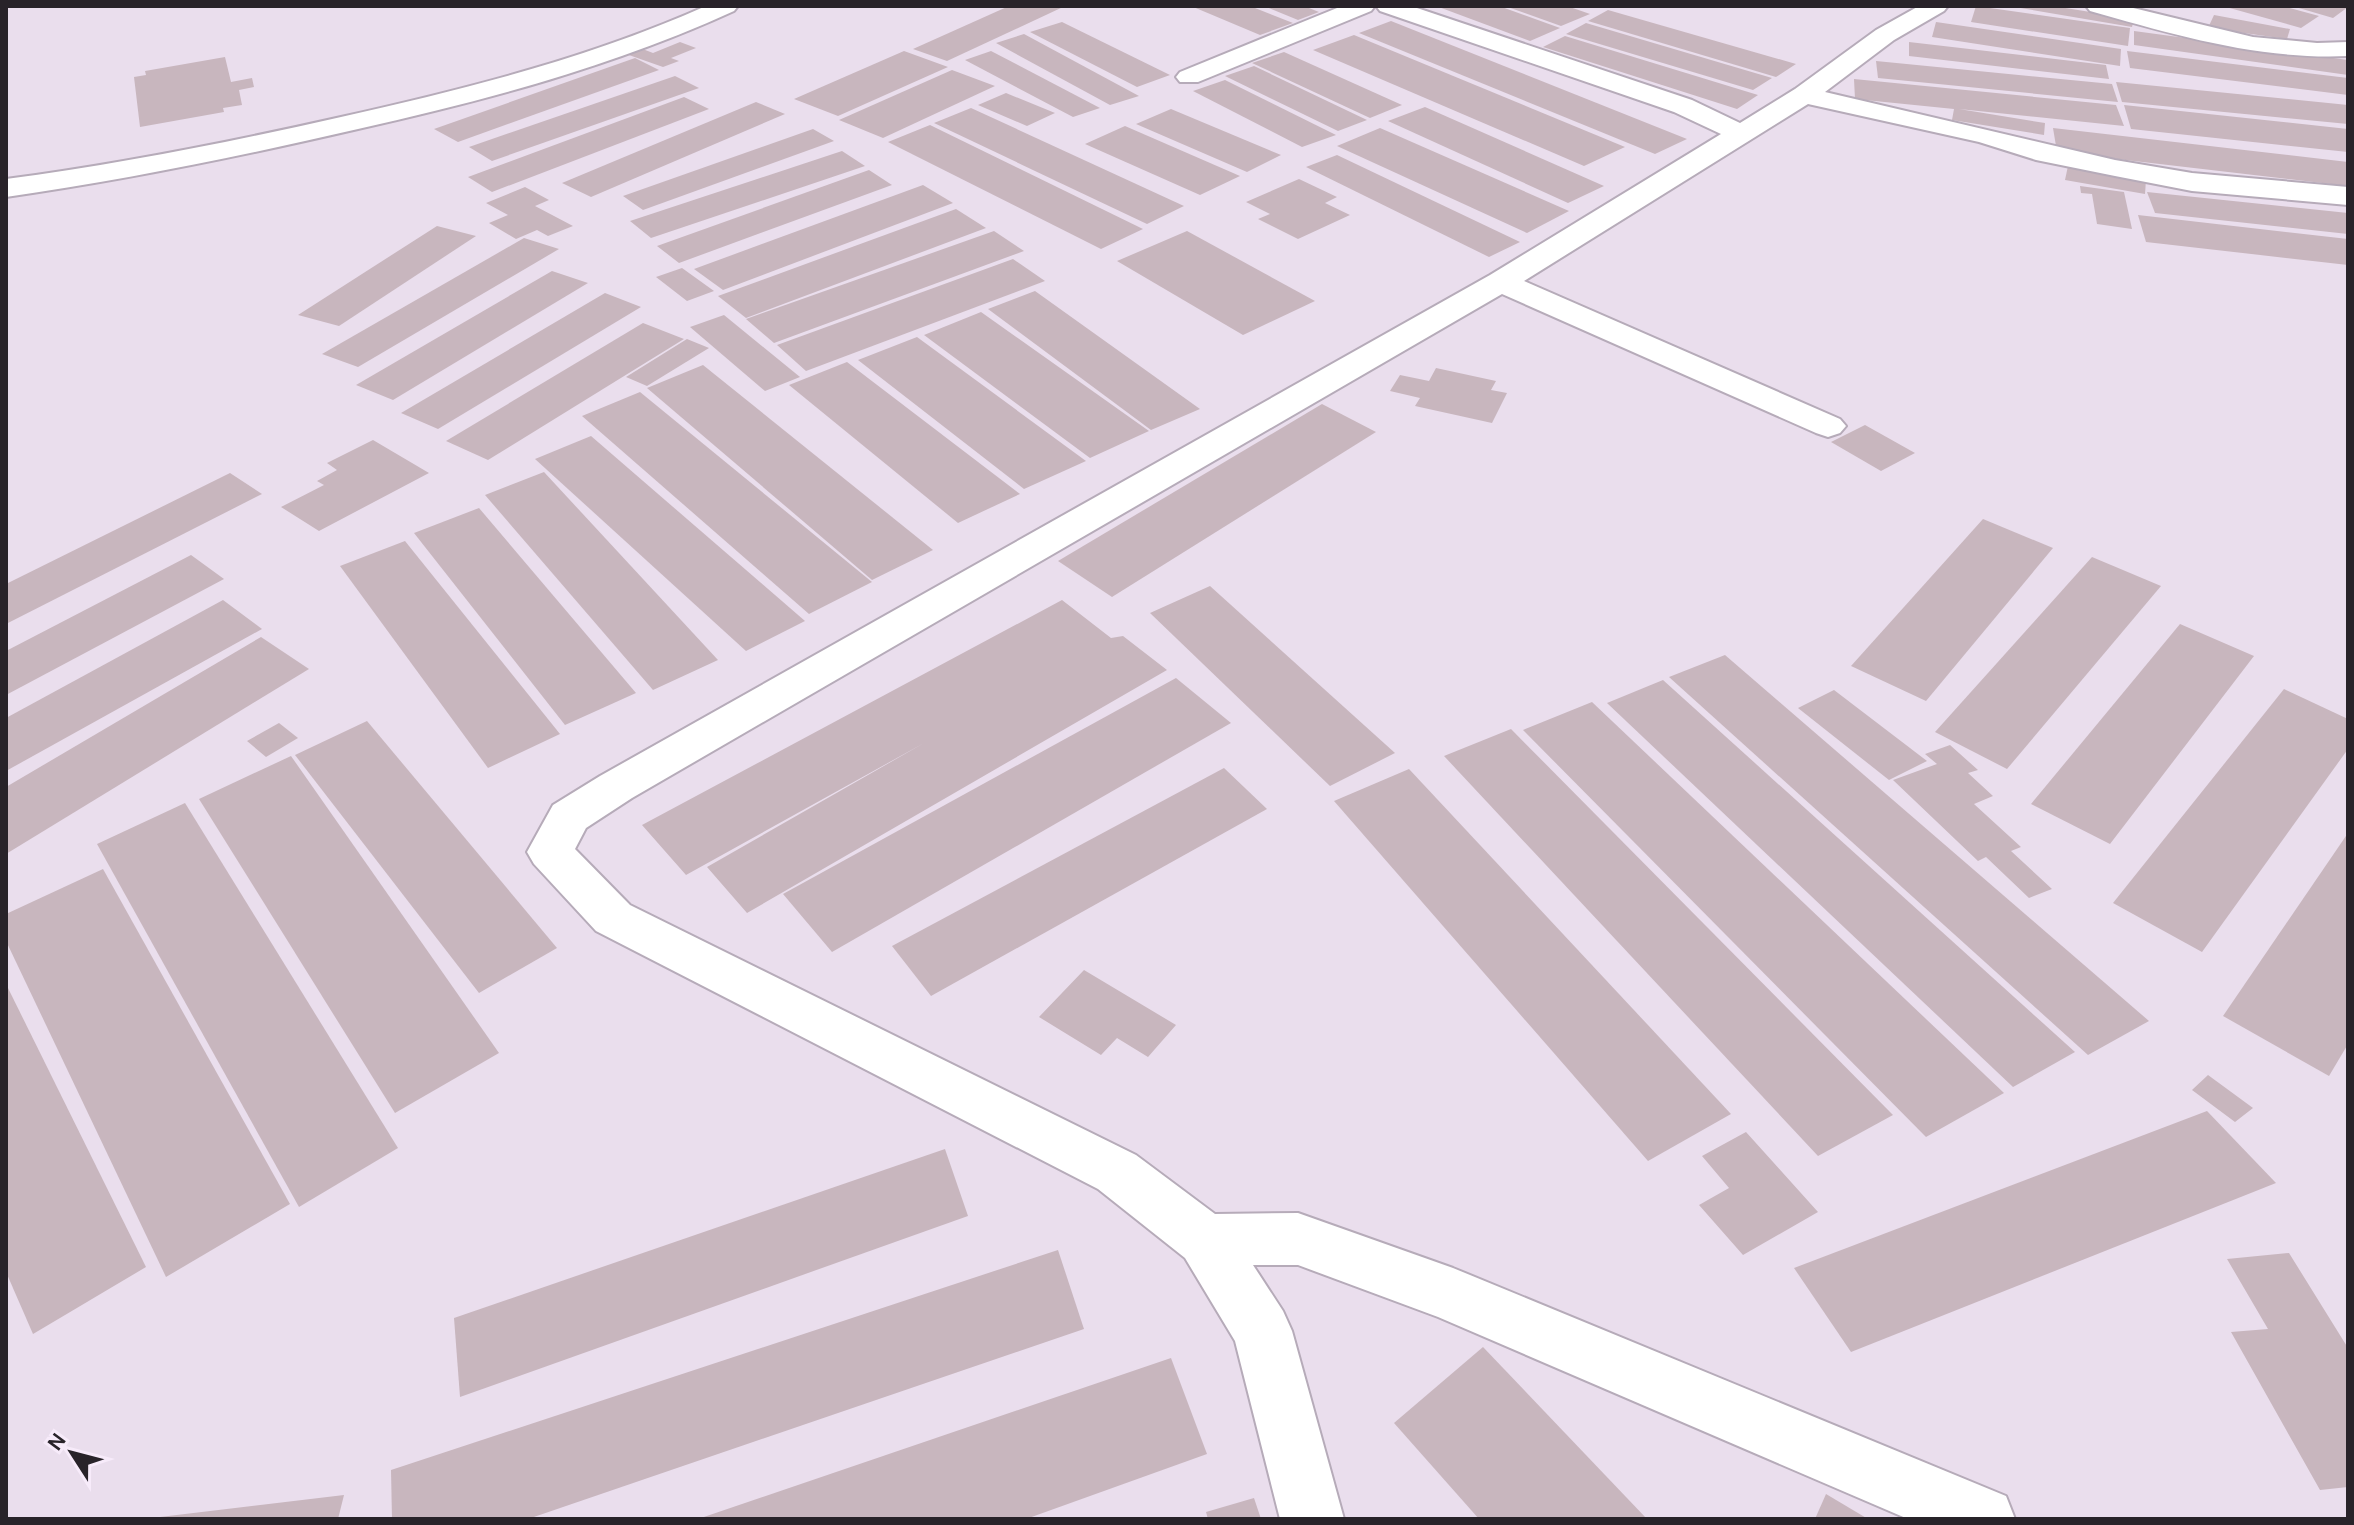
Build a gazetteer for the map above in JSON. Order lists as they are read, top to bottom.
{
  "north": "top left"
}
